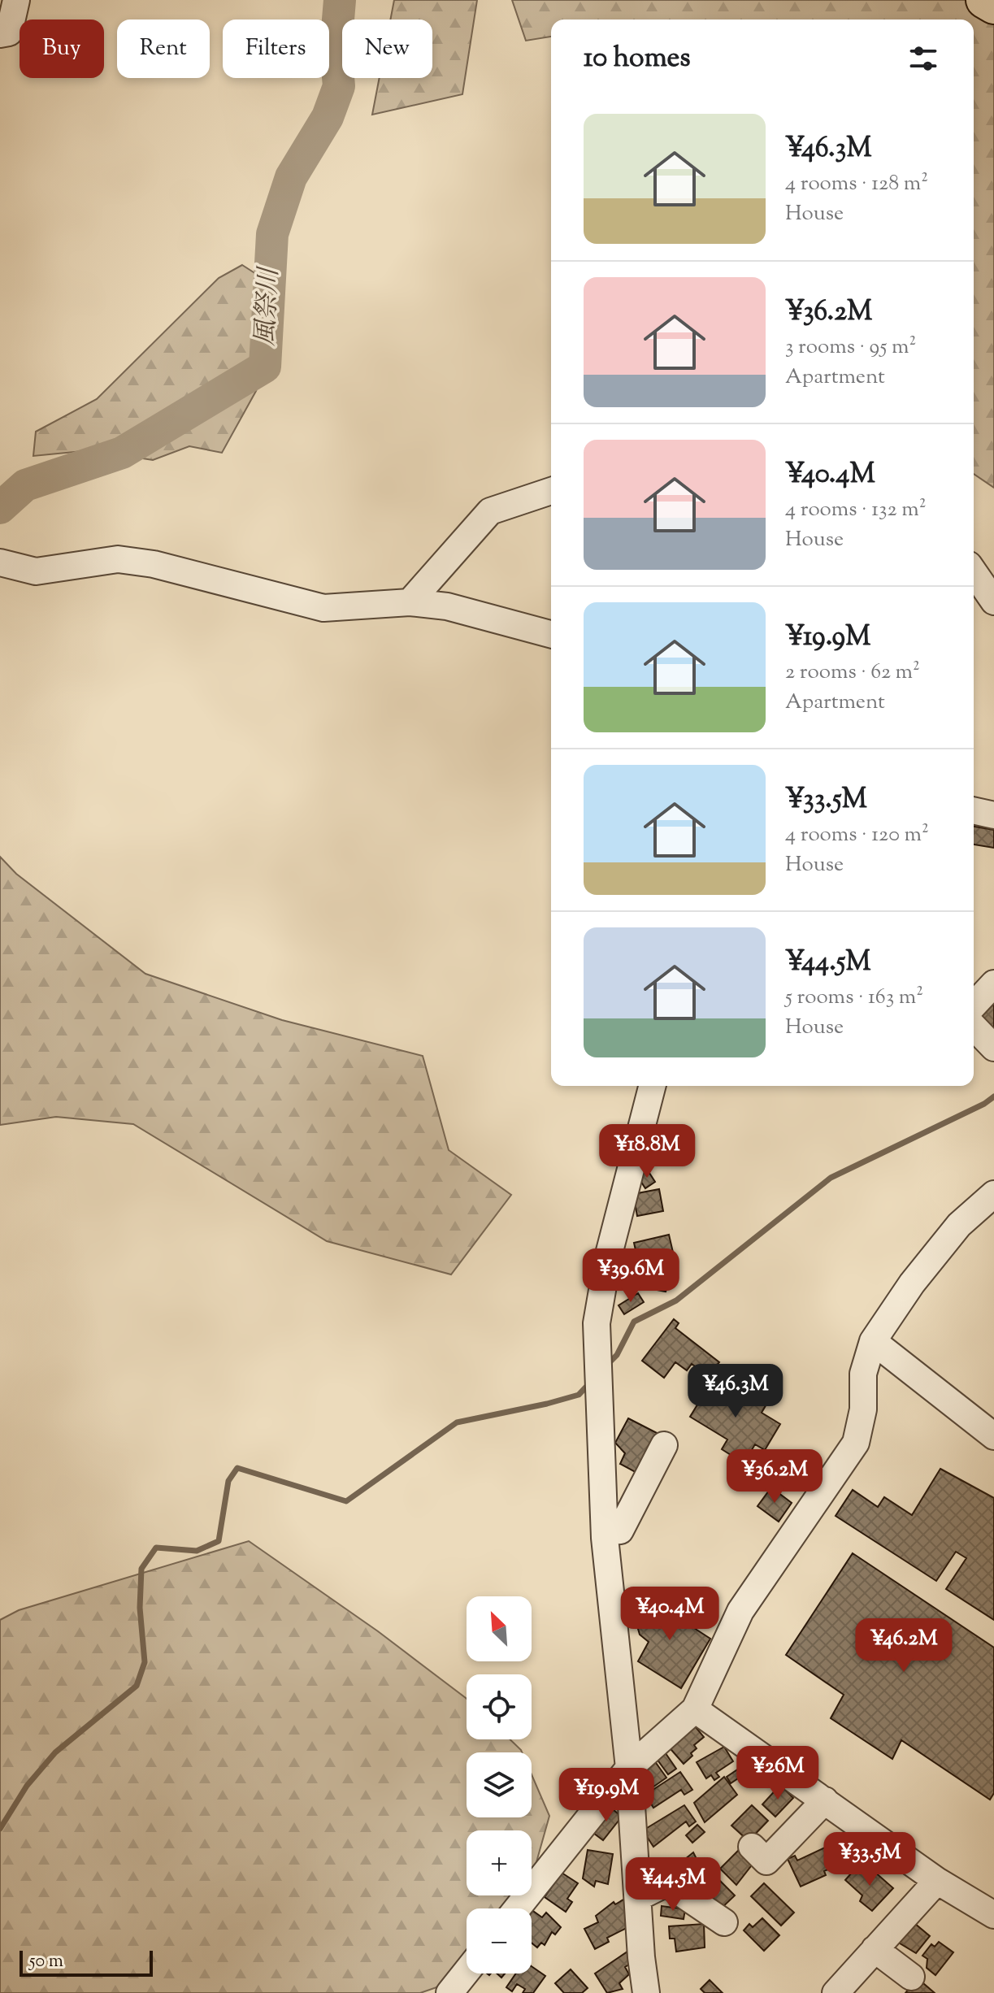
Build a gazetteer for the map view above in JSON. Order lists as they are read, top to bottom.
{
  "water": ["風祭川"],
  "scale_bar": "50 m",
  "north": "top left",
  "page": {
    "chip": [
      "Buy",
      "Rent",
      "Filters",
      "New"
    ],
    "heading": "10 homes",
    "list": [
      {
        "name": "¥46.3M",
        "note": "4 rooms · 128 m² · House"
      },
      {
        "name": "¥36.2M",
        "note": "3 rooms · 95 m² · Apartment"
      },
      {
        "name": "¥40.4M",
        "note": "4 rooms · 132 m² · House"
      },
      {
        "name": "¥19.9M",
        "note": "2 rooms · 62 m² · Apartment"
      },
      {
        "name": "¥33.5M",
        "note": "4 rooms · 120 m² · House"
      },
      {
        "name": "¥44.5M",
        "note": "5 rooms · 163 m² · House"
      }
    ],
    "price": [
      "¥18.8M",
      "¥39.6M",
      "¥46.3M",
      "¥36.2M",
      "¥40.4M",
      "¥46.2M",
      "¥26M",
      "¥19.9M",
      "¥33.5M",
      "¥44.5M"
    ],
    "map_buttons": ["+", "−"],
    "scale": "50 m"
  }
}
